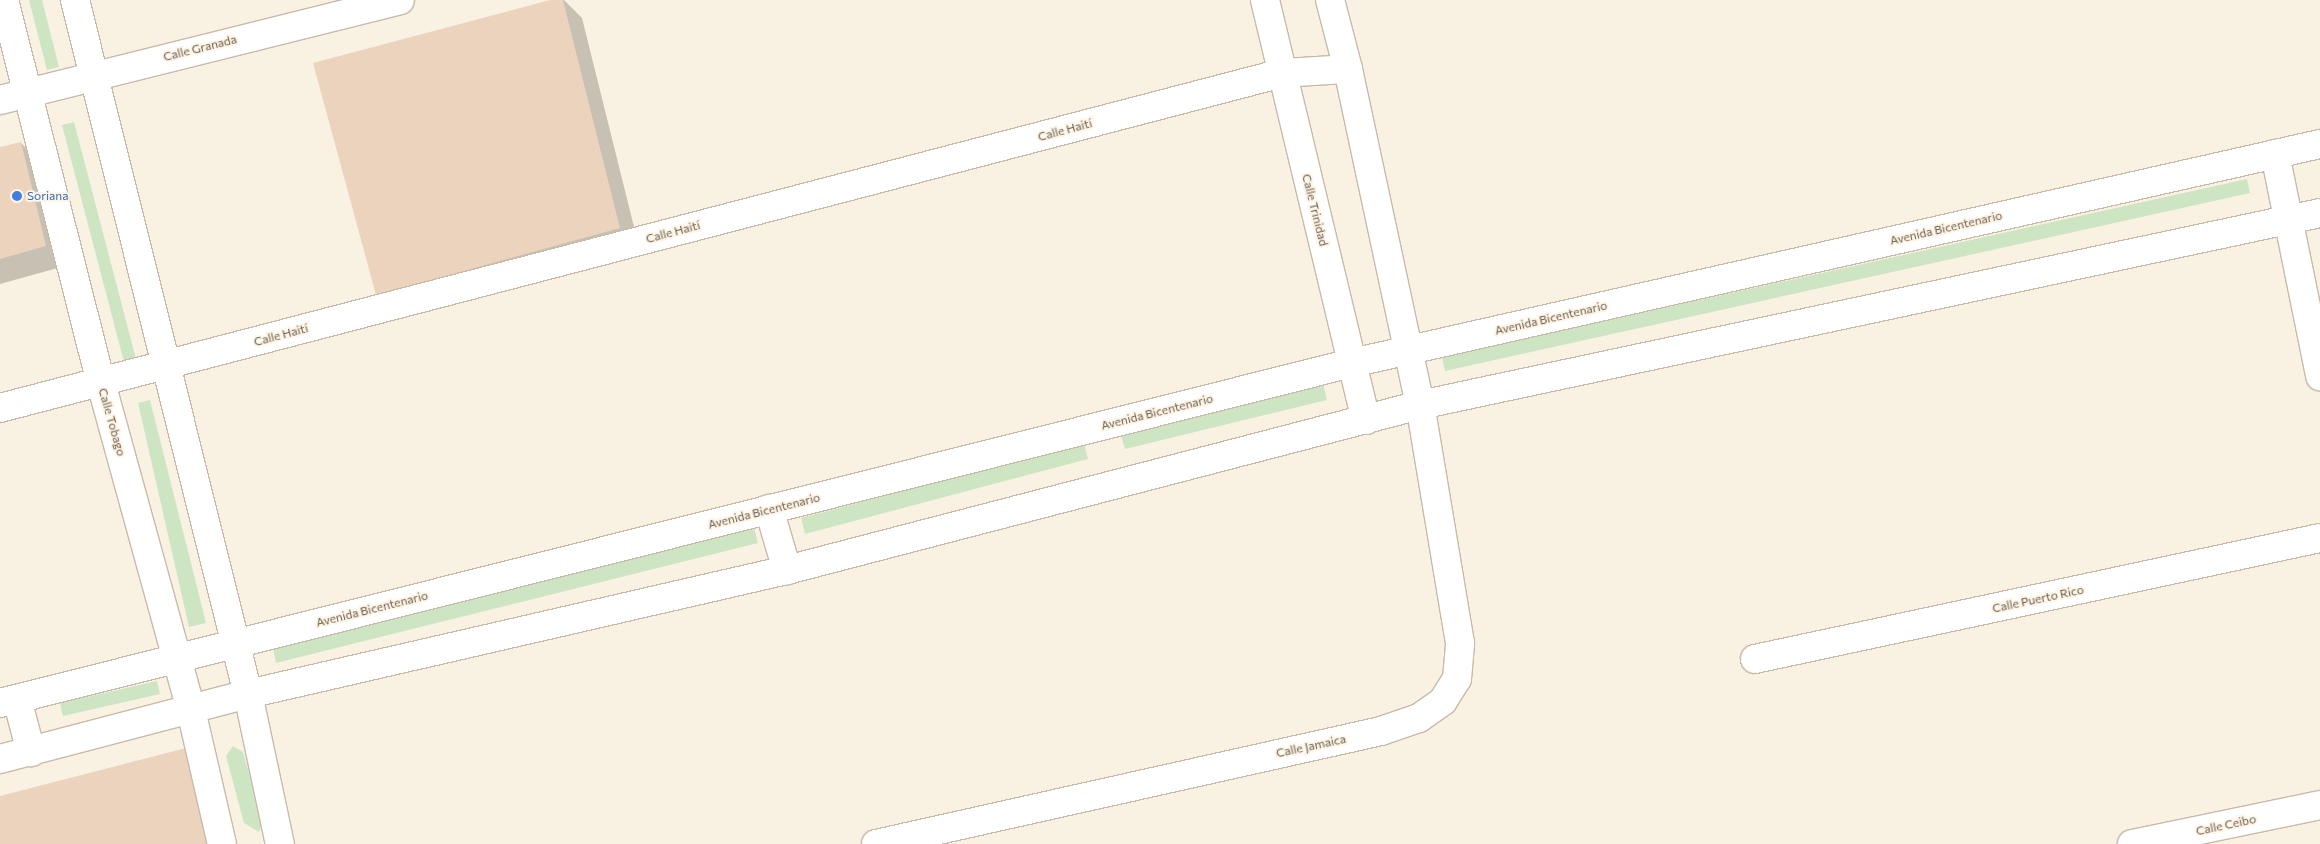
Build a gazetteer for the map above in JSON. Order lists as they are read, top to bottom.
{
  "streets": {
    "street": [
      "Calle Granada",
      "Calle Haití",
      "Calle Trinidad",
      "Avenida Bicentenario",
      "Calle Tobago",
      "Calle Puerto Rico",
      "Calle Jamaica",
      "Calle Ceibo"
    ]
  },
  "crossings": [
    ["Calle Granada", "Calle Tobago"],
    ["Calle Haití", "Calle Trinidad"],
    ["Calle Haití", "Calle Tobago"],
    ["Calle Trinidad", "Avenida Bicentenario"],
    ["Avenida Bicentenario", "Calle Tobago"],
    ["Avenida Bicentenario", "Calle Jamaica"]
  ],
  "places": ["Soriana"]
}
